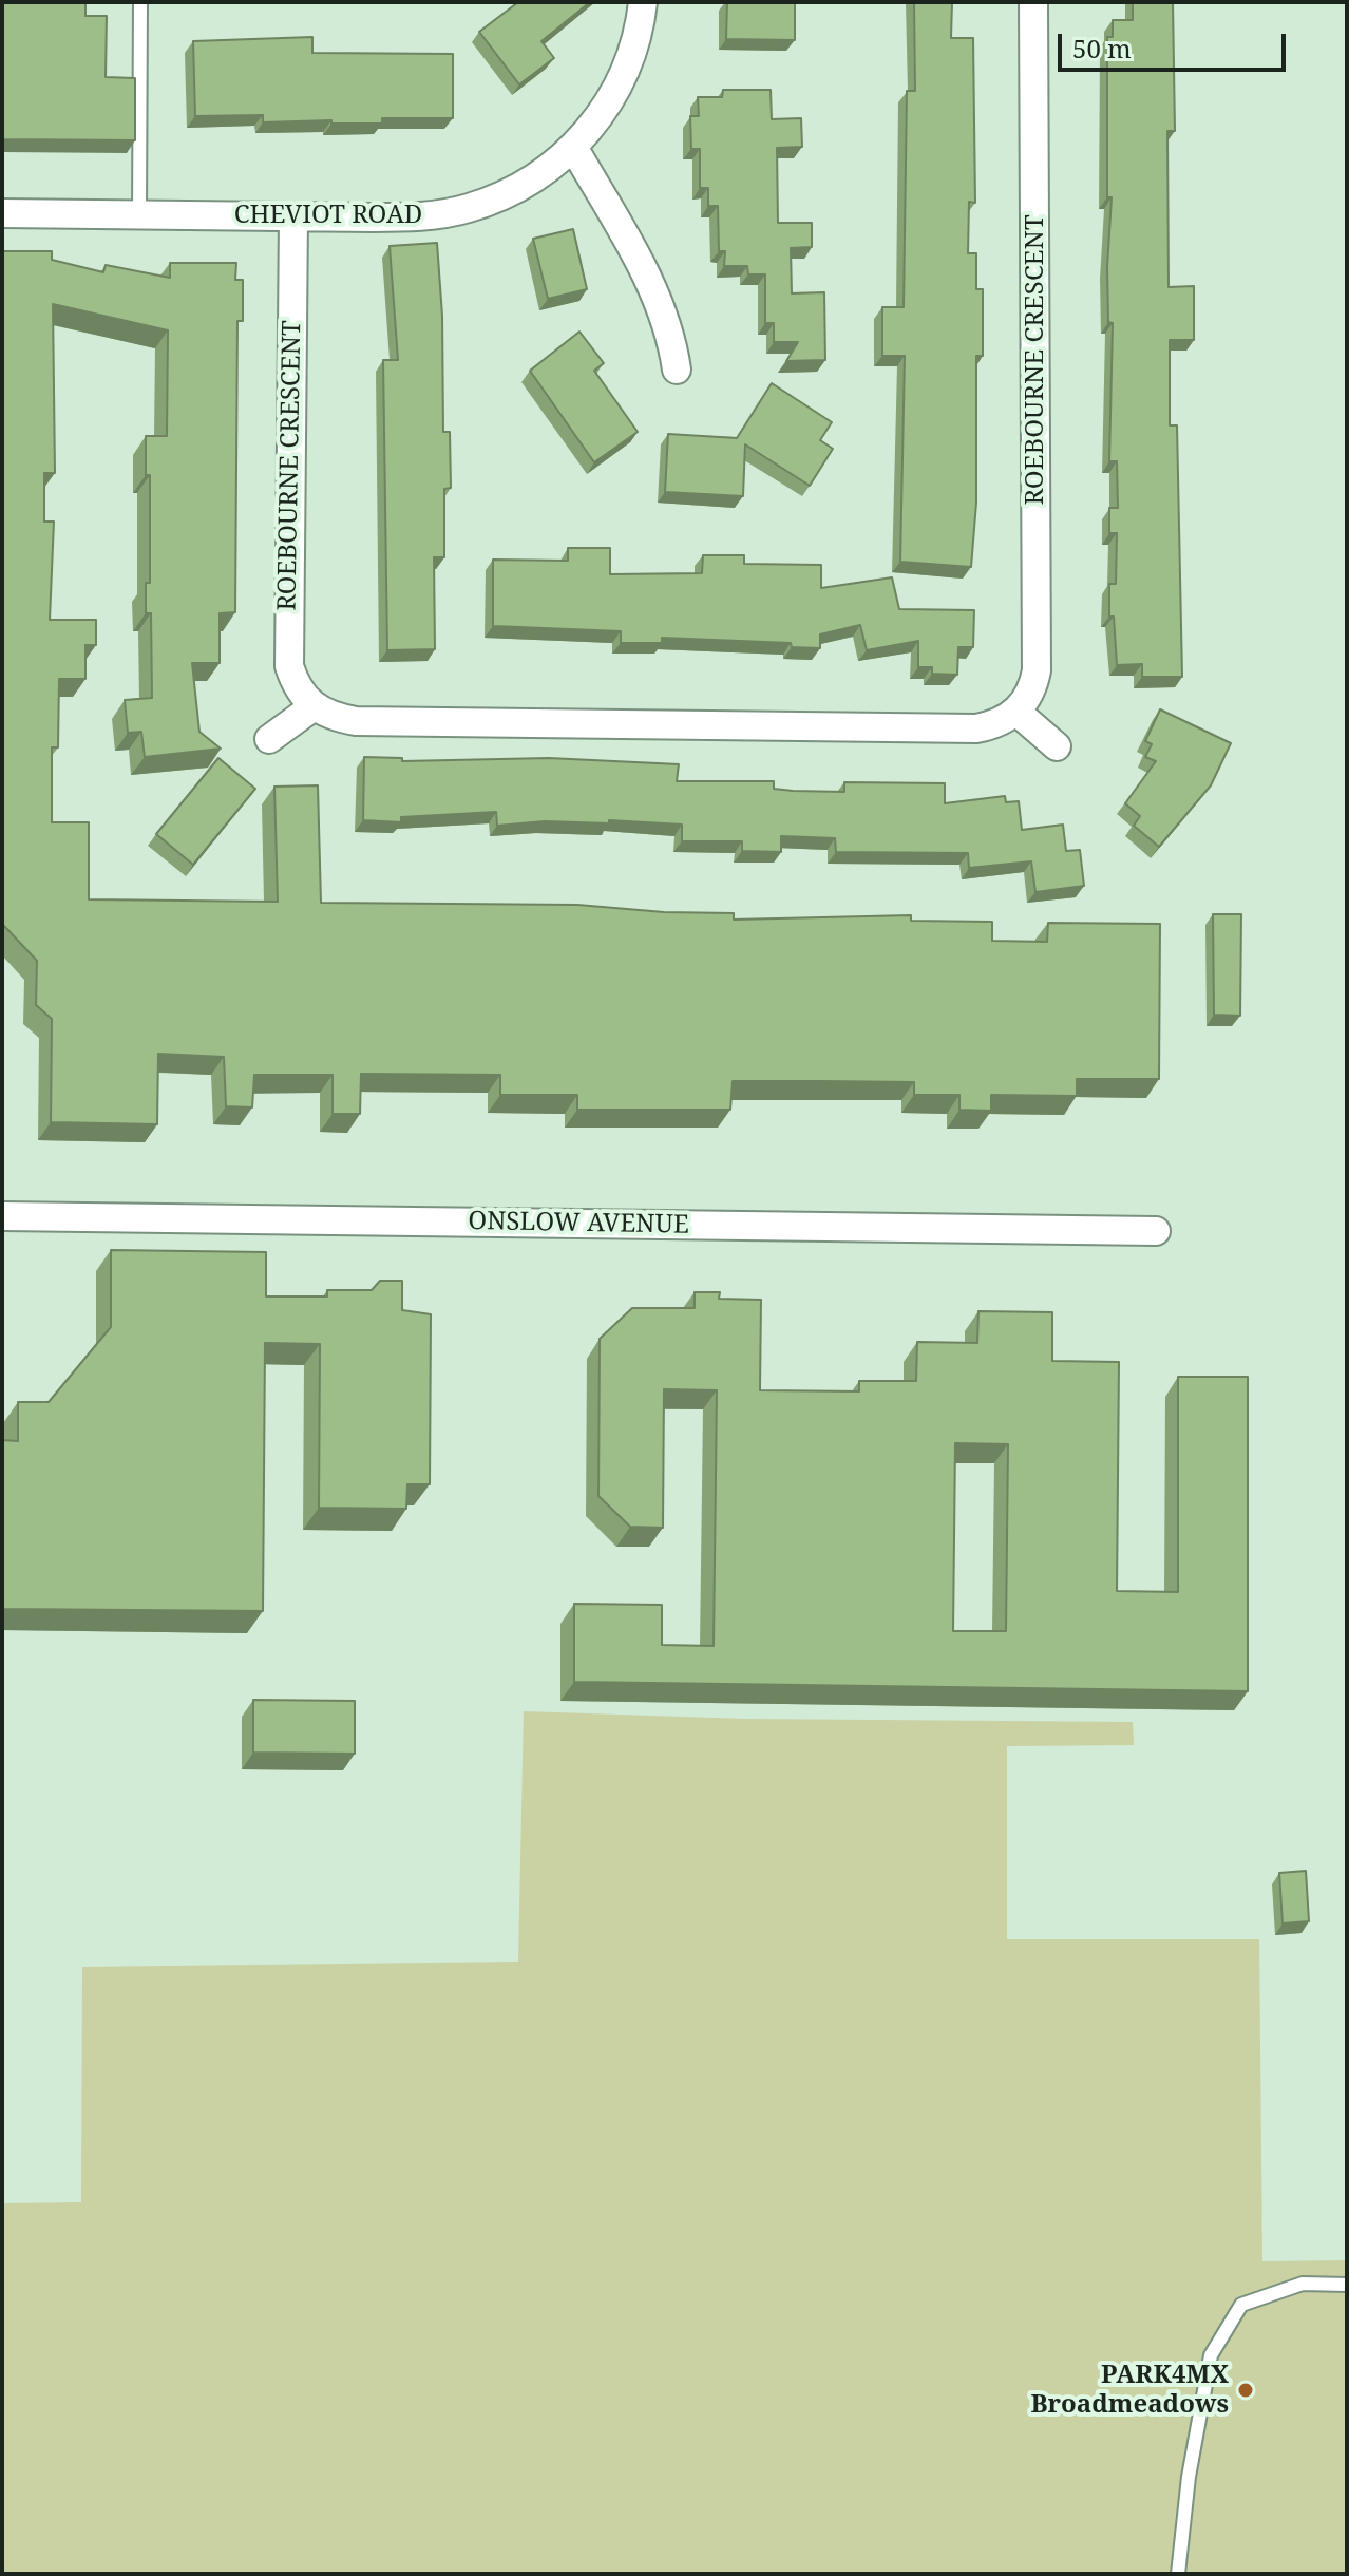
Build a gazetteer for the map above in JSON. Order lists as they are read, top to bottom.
{
  "streets": {
    "street": ["CHEVIOT ROAD", "ROEBOURNE CRESCENT", "ONSLOW AVENUE"]
  },
  "crossings": [
    ["CHEVIOT ROAD", "ROEBOURNE CRESCENT"]
  ],
  "places": ["PARK4MX Broadmeadows"],
  "scale_bar": "50 m"
}
